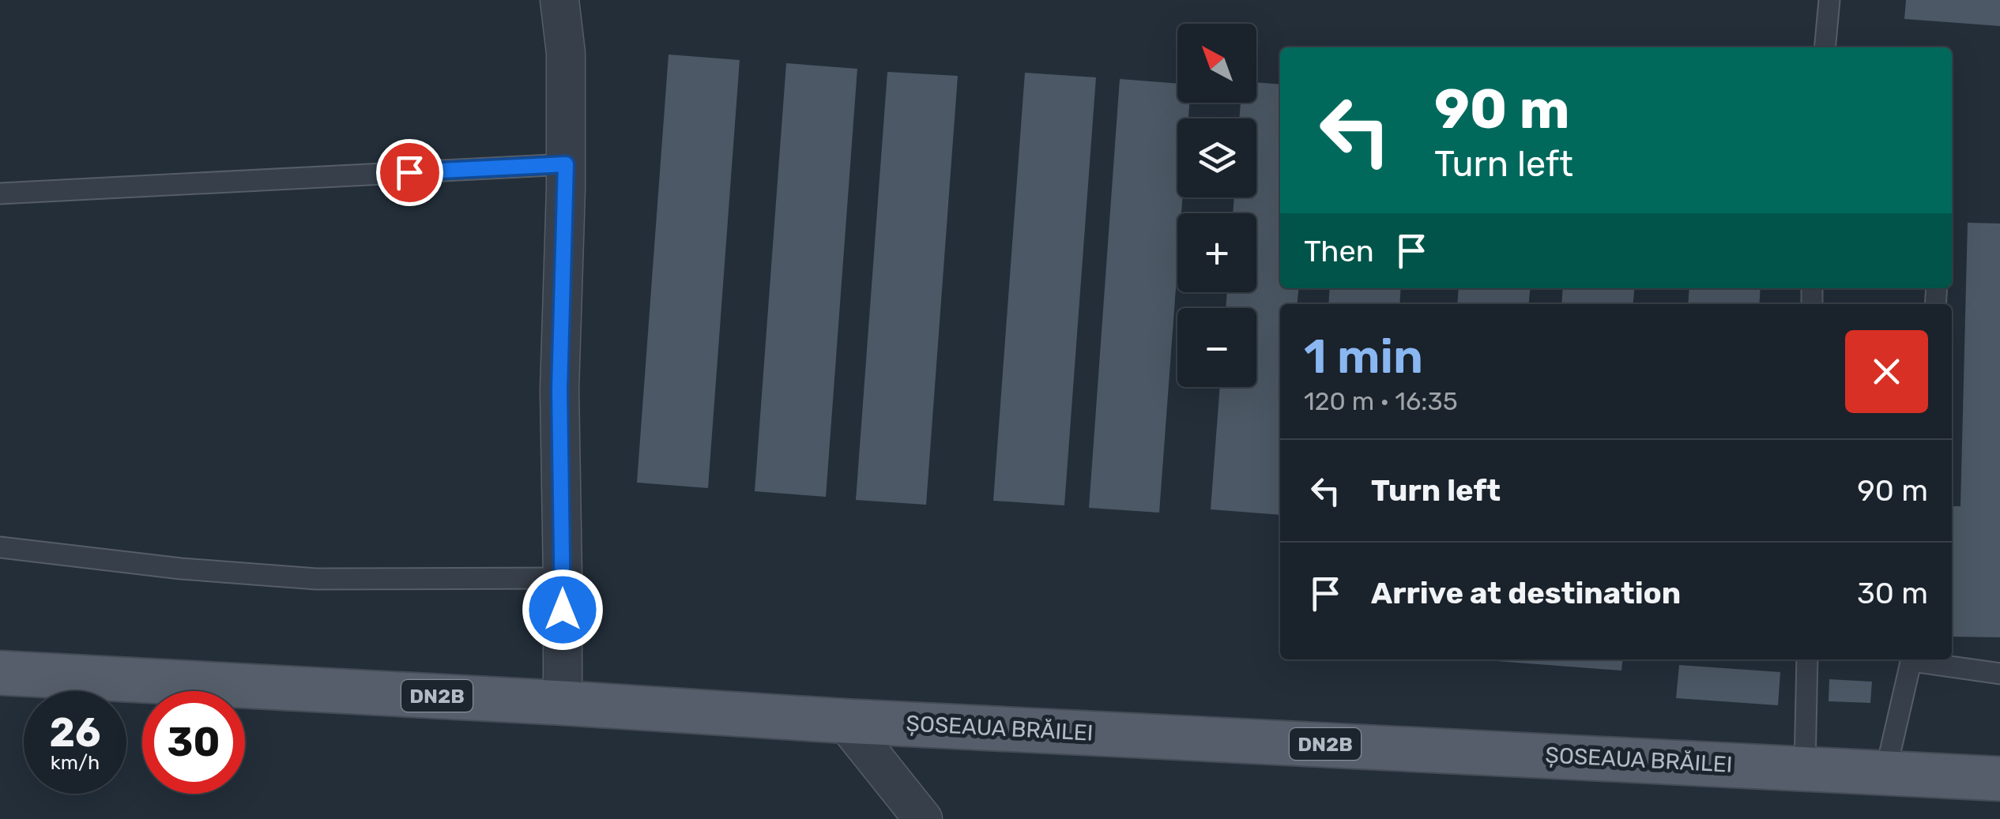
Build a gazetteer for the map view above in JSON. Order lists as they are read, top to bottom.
{
  "streets": {
    "main road": ["DN2B", "ȘOSEAUA BRĂILEI"]
  },
  "north": "top left",
  "page": {
    "map_buttons": ["+", "−"],
    "turn": ["90 m", "Turn left"],
    "then": "Then",
    "heading": ["1 min", "120 m · 16:35"],
    "list": [
      {
        "name": "Turn left",
        "value": "90 m"
      },
      {
        "name": "Arrive at destination",
        "value": "30 m"
      }
    ],
    "speed": "26 km/h",
    "limit": "30"
  }
}
